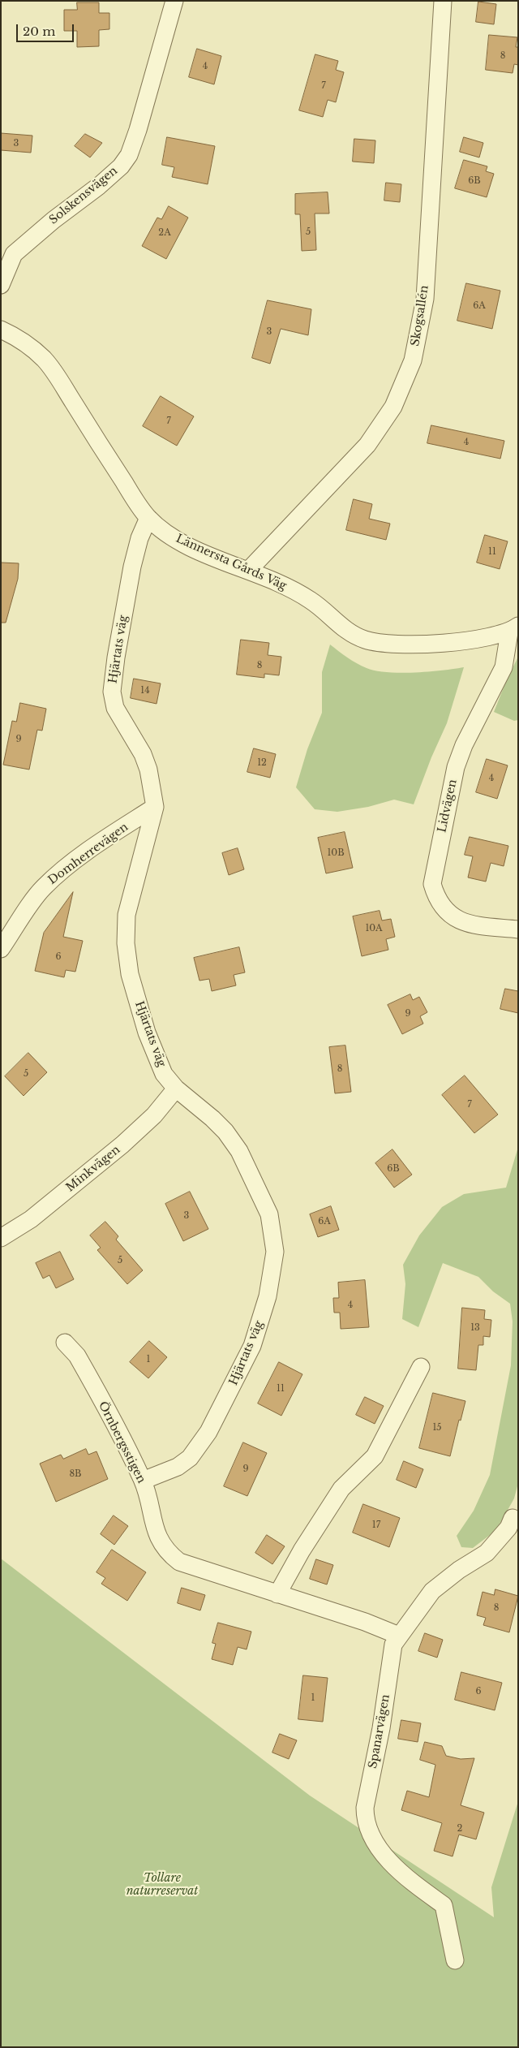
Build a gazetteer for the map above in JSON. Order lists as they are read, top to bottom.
{
  "streets": {
    "street": [
      "Solskensvägen",
      "Skogsallén",
      "Lännersta Gårds Väg",
      "Hjärtats väg",
      "Lidvägen",
      "Domherrevägen",
      "Minkvägen",
      "Örnbergsstigen",
      "Spanarvägen"
    ]
  },
  "crossings": [
    ["Skogsallén", "Lännersta Gårds Väg"],
    ["Lännersta Gårds Väg", "Hjärtats väg"],
    ["Lännersta Gårds Väg", "Lidvägen"],
    ["Hjärtats väg", "Domherrevägen"],
    ["Hjärtats väg", "Minkvägen"],
    ["Hjärtats väg", "Örnbergsstigen"],
    ["Örnbergsstigen", "Spanarvägen"]
  ],
  "parks": ["Tollare naturreservat"],
  "house_numbers": [
    "8",
    "4",
    "7",
    "3",
    "6B",
    "5",
    "2A",
    "6A",
    "3",
    "7",
    "4",
    "11",
    "8",
    "14",
    "9",
    "12",
    "4",
    "10B",
    "10A",
    "6",
    "9",
    "8",
    "5",
    "7",
    "6B",
    "3",
    "6A",
    "5",
    "4",
    "13",
    "1",
    "11",
    "15",
    "9",
    "8B",
    "17",
    "8",
    "6",
    "1",
    "2"
  ],
  "scale_bar": "20 m"
}
